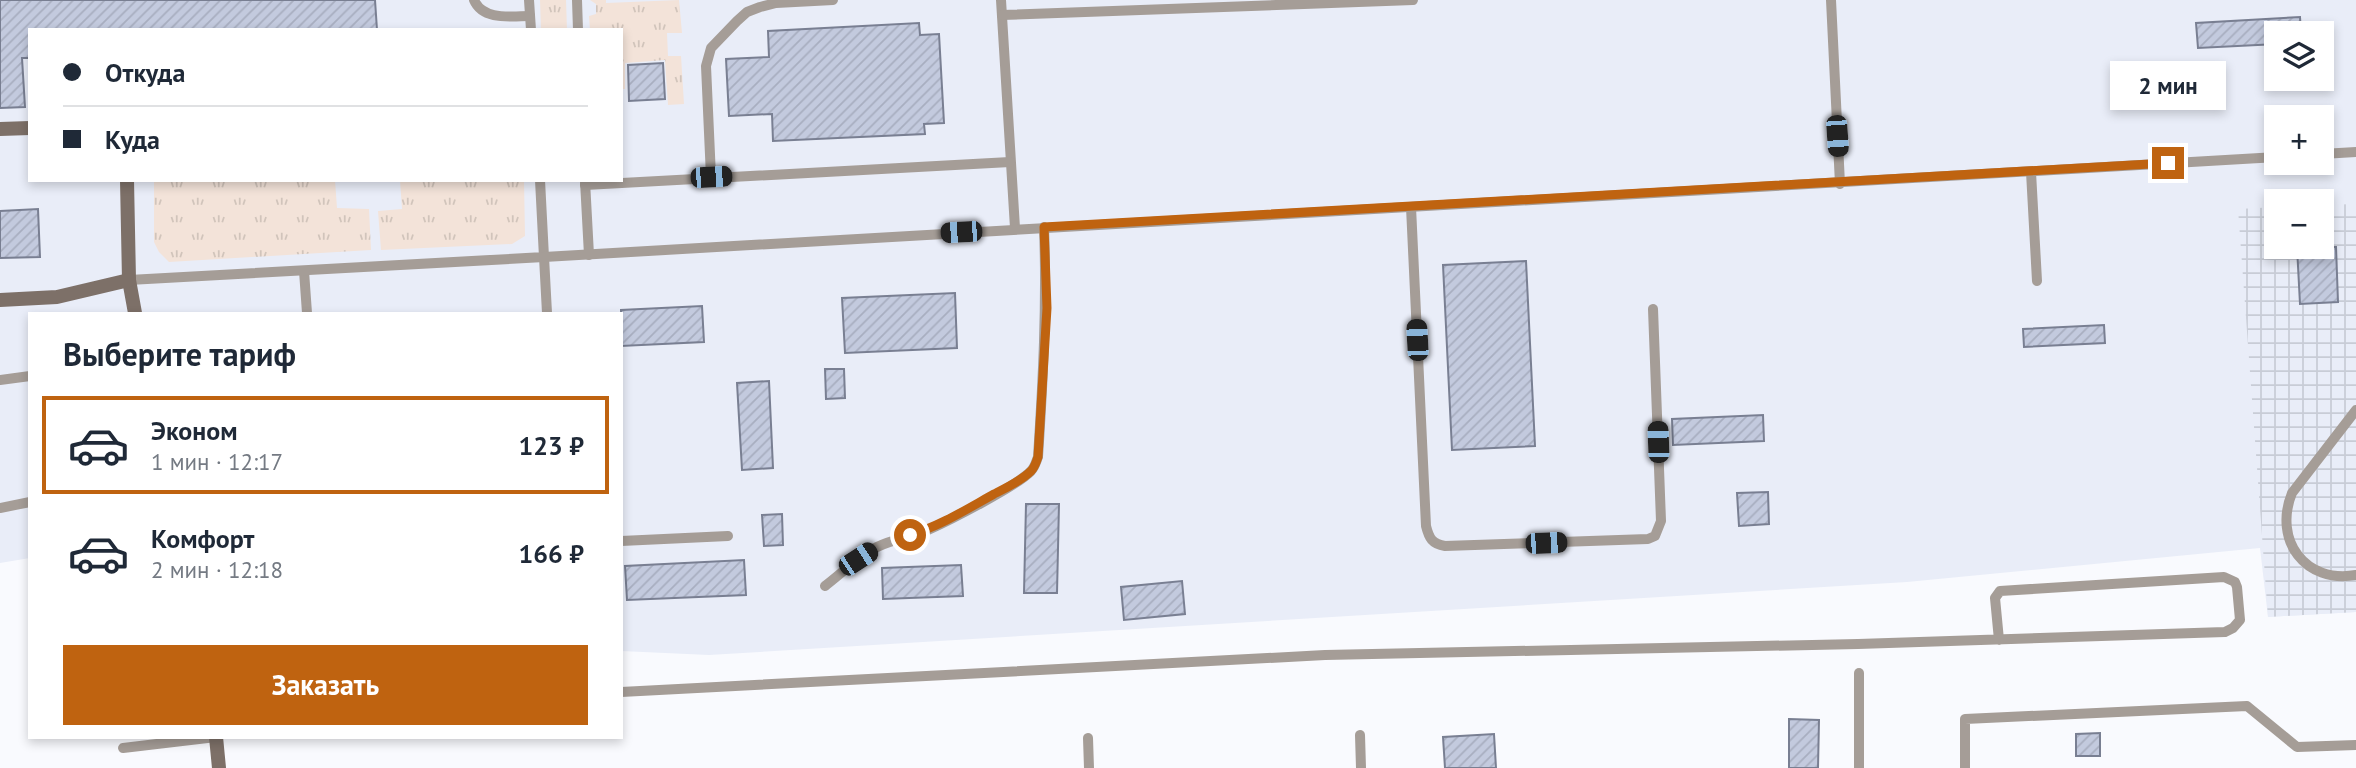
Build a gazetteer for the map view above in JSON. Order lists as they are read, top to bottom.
{
  "page": {
    "map_buttons": ["+", "−"],
    "banner": ["Откуда", "Куда"],
    "bubble": "2 мин",
    "heading": "Выберите тариф",
    "list": [
      {
        "name": "Эконом",
        "note": "1 мин · 12:17",
        "value": "123 ₽"
      },
      {
        "name": "Комфорт",
        "note": "2 мин · 12:18",
        "value": "166 ₽"
      }
    ],
    "buttons": "Заказать"
  }
}
